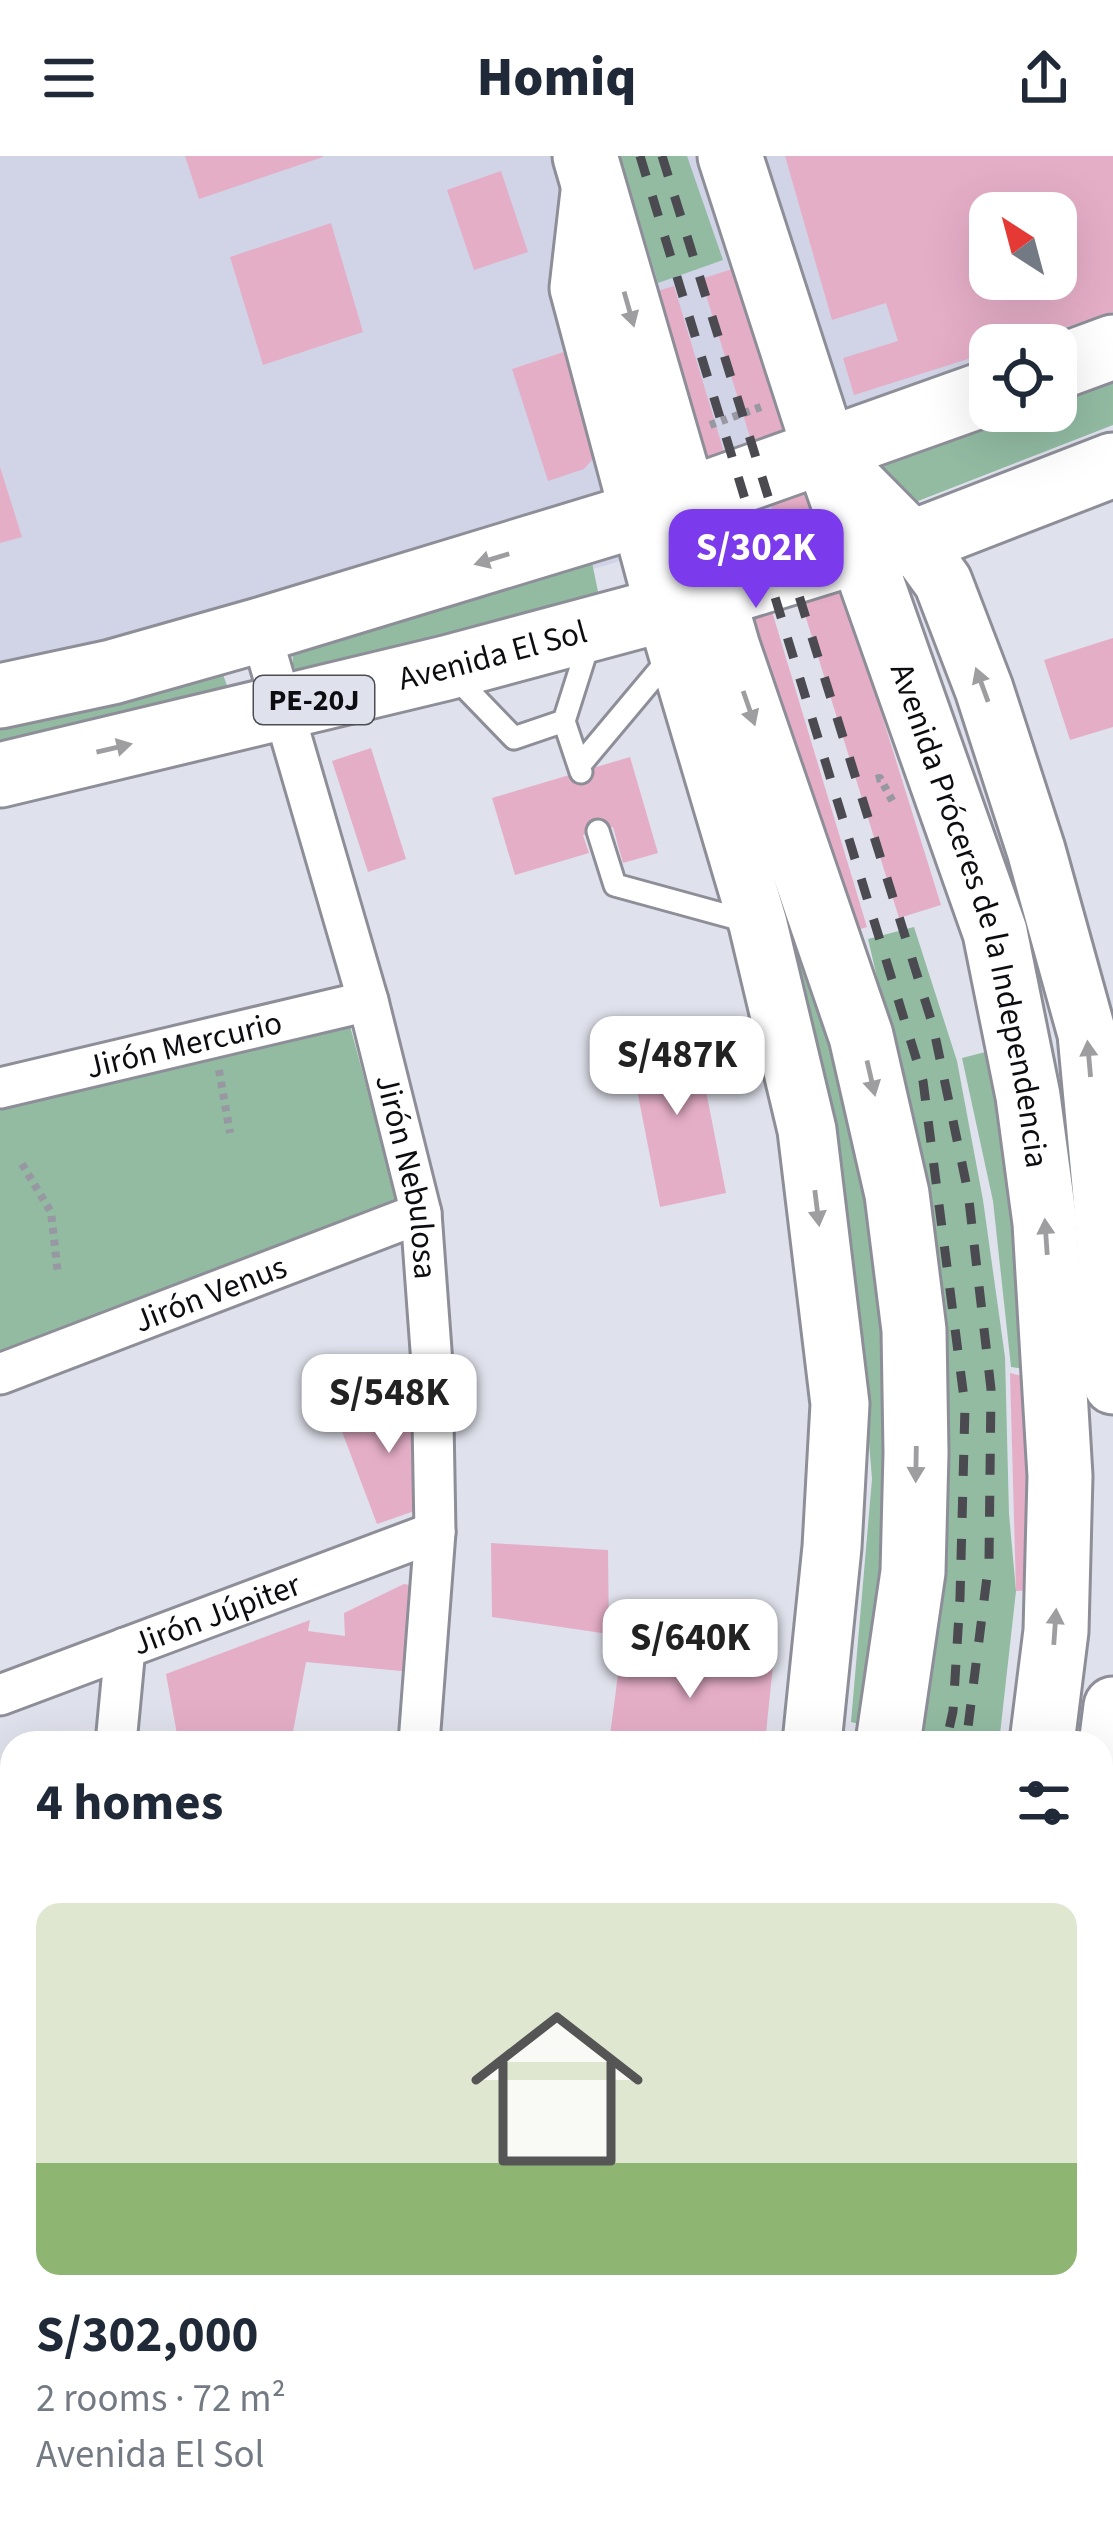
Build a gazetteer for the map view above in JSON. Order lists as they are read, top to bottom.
{
  "streets": {
    "main road": ["Avenida El Sol", "PE-20J", "Avenida Próceres de la Independencia"],
    "street": [
      "Jirón Mercurio",
      "Jirón Nebulosa",
      "Jirón Venus",
      "Jirón Júpiter"
    ]
  },
  "crossings": [
    ["Avenida El Sol", "Avenida Próceres de la Independencia"],
    ["Avenida El Sol", "Jirón Nebulosa"],
    ["PE-20J", "Avenida Próceres de la Independencia"],
    ["PE-20J", "Jirón Nebulosa"],
    ["Jirón Mercurio", "Jirón Nebulosa"],
    ["Jirón Nebulosa", "Jirón Venus"],
    ["Jirón Nebulosa", "Jirón Júpiter"]
  ],
  "north": "top left",
  "page": {
    "header": "Homiq",
    "price": [
      "S/302K",
      "S/487K",
      "S/548K",
      "S/640K"
    ],
    "heading": "4 homes",
    "list": [
      {
        "name": "S/302,000",
        "note": "2 rooms · 72 m² · Avenida El Sol"
      }
    ]
  }
}
